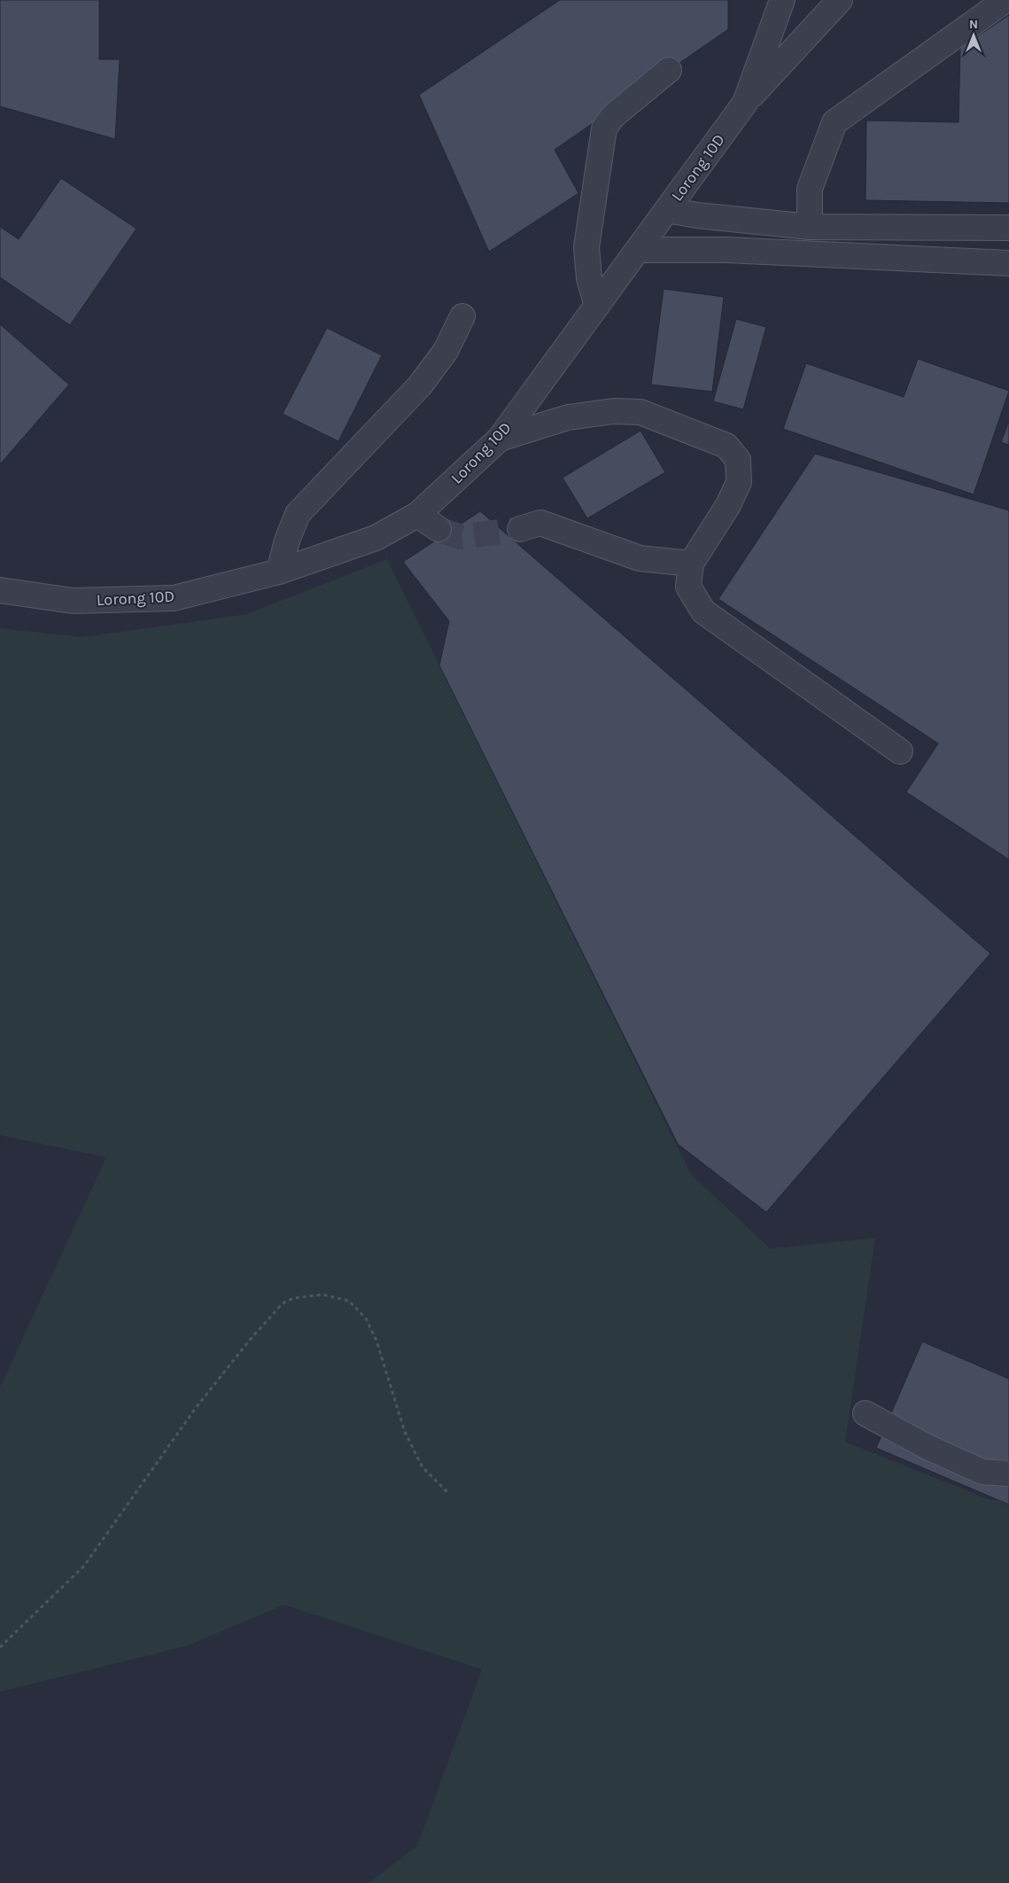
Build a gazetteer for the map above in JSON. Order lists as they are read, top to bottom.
{
  "streets": {
    "street": ["Lorong 10D"]
  },
  "north": "top"
}
